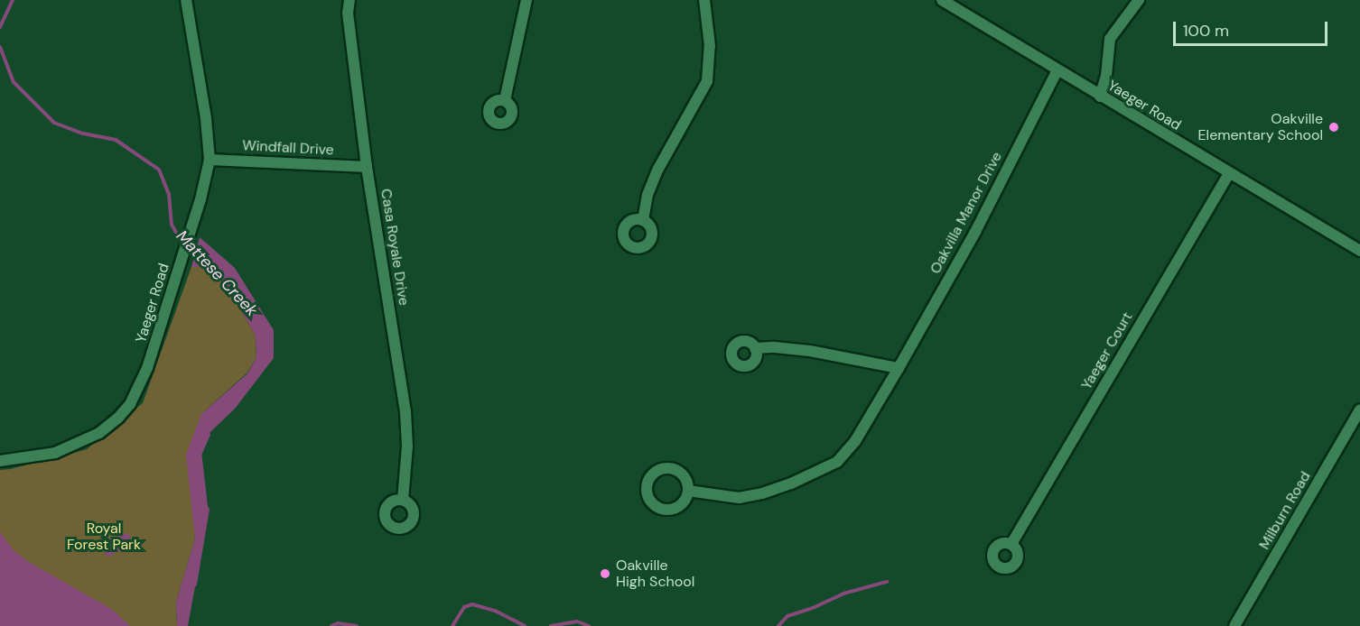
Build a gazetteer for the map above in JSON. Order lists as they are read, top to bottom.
{
  "streets": {
    "street": [
      "Yaeger Road",
      "Windfall Drive",
      "Oakvilla Manor Drive",
      "Casa Royale Drive",
      "Yaeger Court",
      "Milburn Road"
    ]
  },
  "crossings": [
    ["Yaeger Road", "Windfall Drive"],
    ["Yaeger Road", "Oakvilla Manor Drive"],
    ["Yaeger Road", "Yaeger Court"],
    ["Windfall Drive", "Casa Royale Drive"]
  ],
  "water": ["Mattese Creek"],
  "parks": ["Royal Forest Park"],
  "places": ["Oakville Elementary School", "Oakville High School"],
  "scale_bar": "100 m"
}
